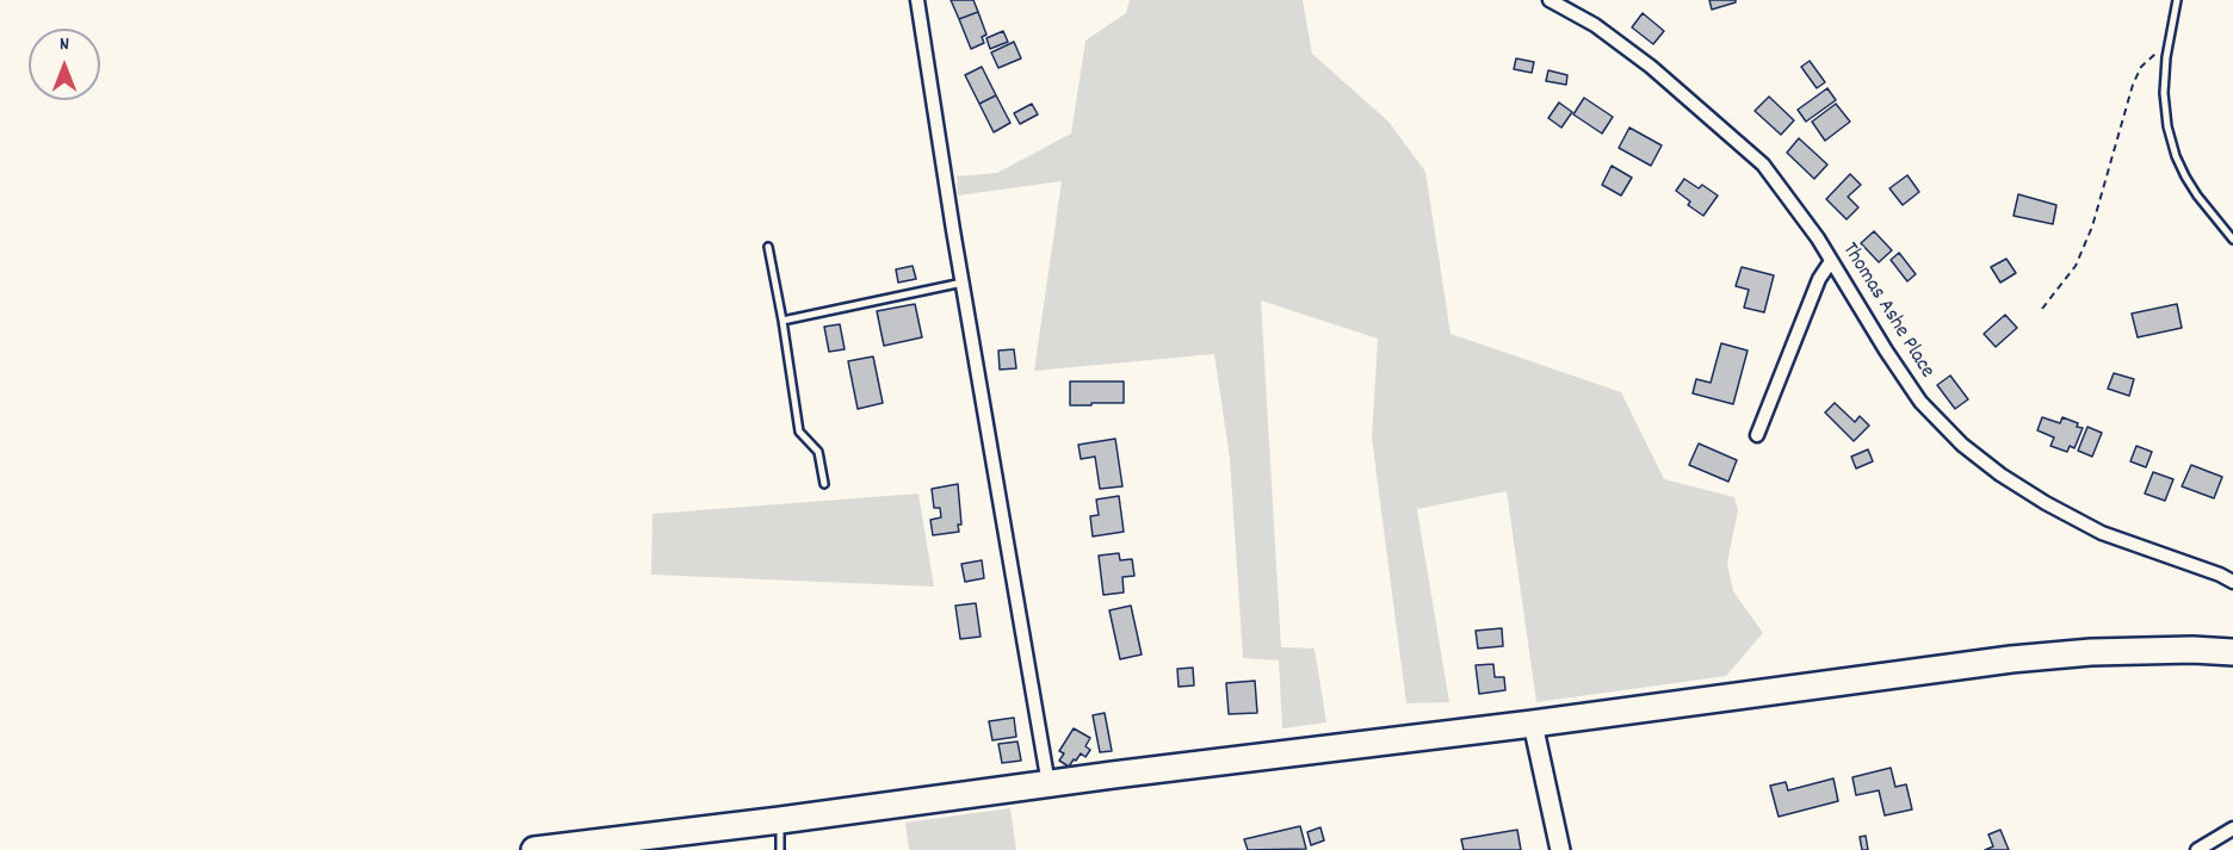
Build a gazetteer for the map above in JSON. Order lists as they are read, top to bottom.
{
  "streets": {
    "street": ["Thomas Ashe Place"]
  },
  "north": "top"
}
